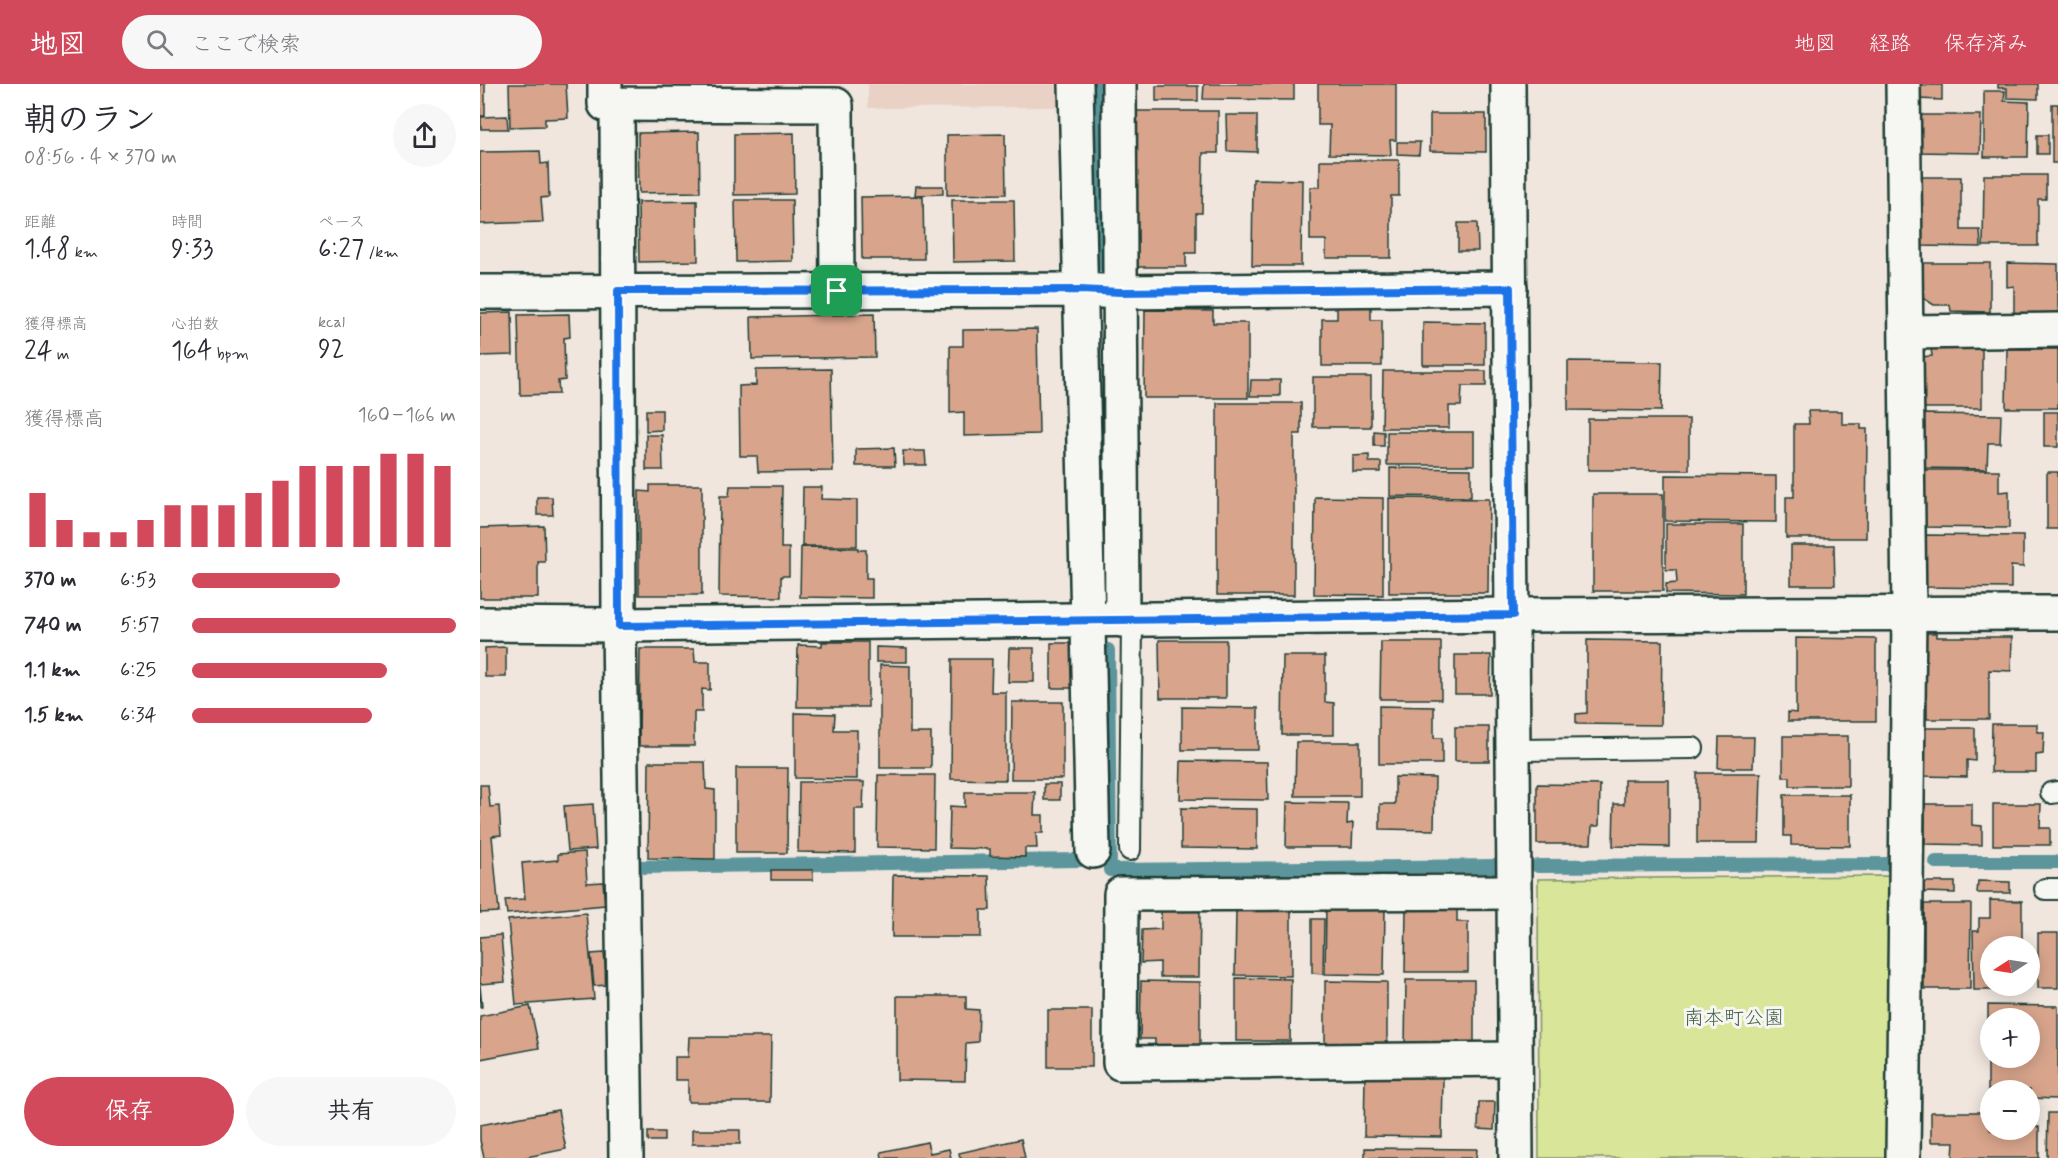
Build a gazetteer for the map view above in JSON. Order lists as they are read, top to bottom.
{
  "parks": ["南本町公園"],
  "north": "left",
  "page": {
    "header": "地図",
    "search": "ここで検索",
    "nav": ["地図", "経路", "保存済み"],
    "heading": ["朝のラン", "08:56 · 4 × 370 m"],
    "stats": [
      ["距離", "1.48 km"],
      ["時間", "9:33"],
      ["ペース", "6:27 /km"],
      ["獲得標高", "24 m"],
      ["心拍数", "164 bpm"],
      ["kcal", "92"]
    ],
    "chart": ["獲得標高", "160–166 m"],
    "list": [
      {
        "name": "370 m",
        "note": "6:53"
      },
      {
        "name": "740 m",
        "note": "5:57"
      },
      {
        "name": "1.1 km",
        "note": "6:25"
      },
      {
        "name": "1.5 km",
        "note": "6:34"
      }
    ],
    "map_buttons": ["+", "−"],
    "buttons": ["保存", "共有"]
  }
}
